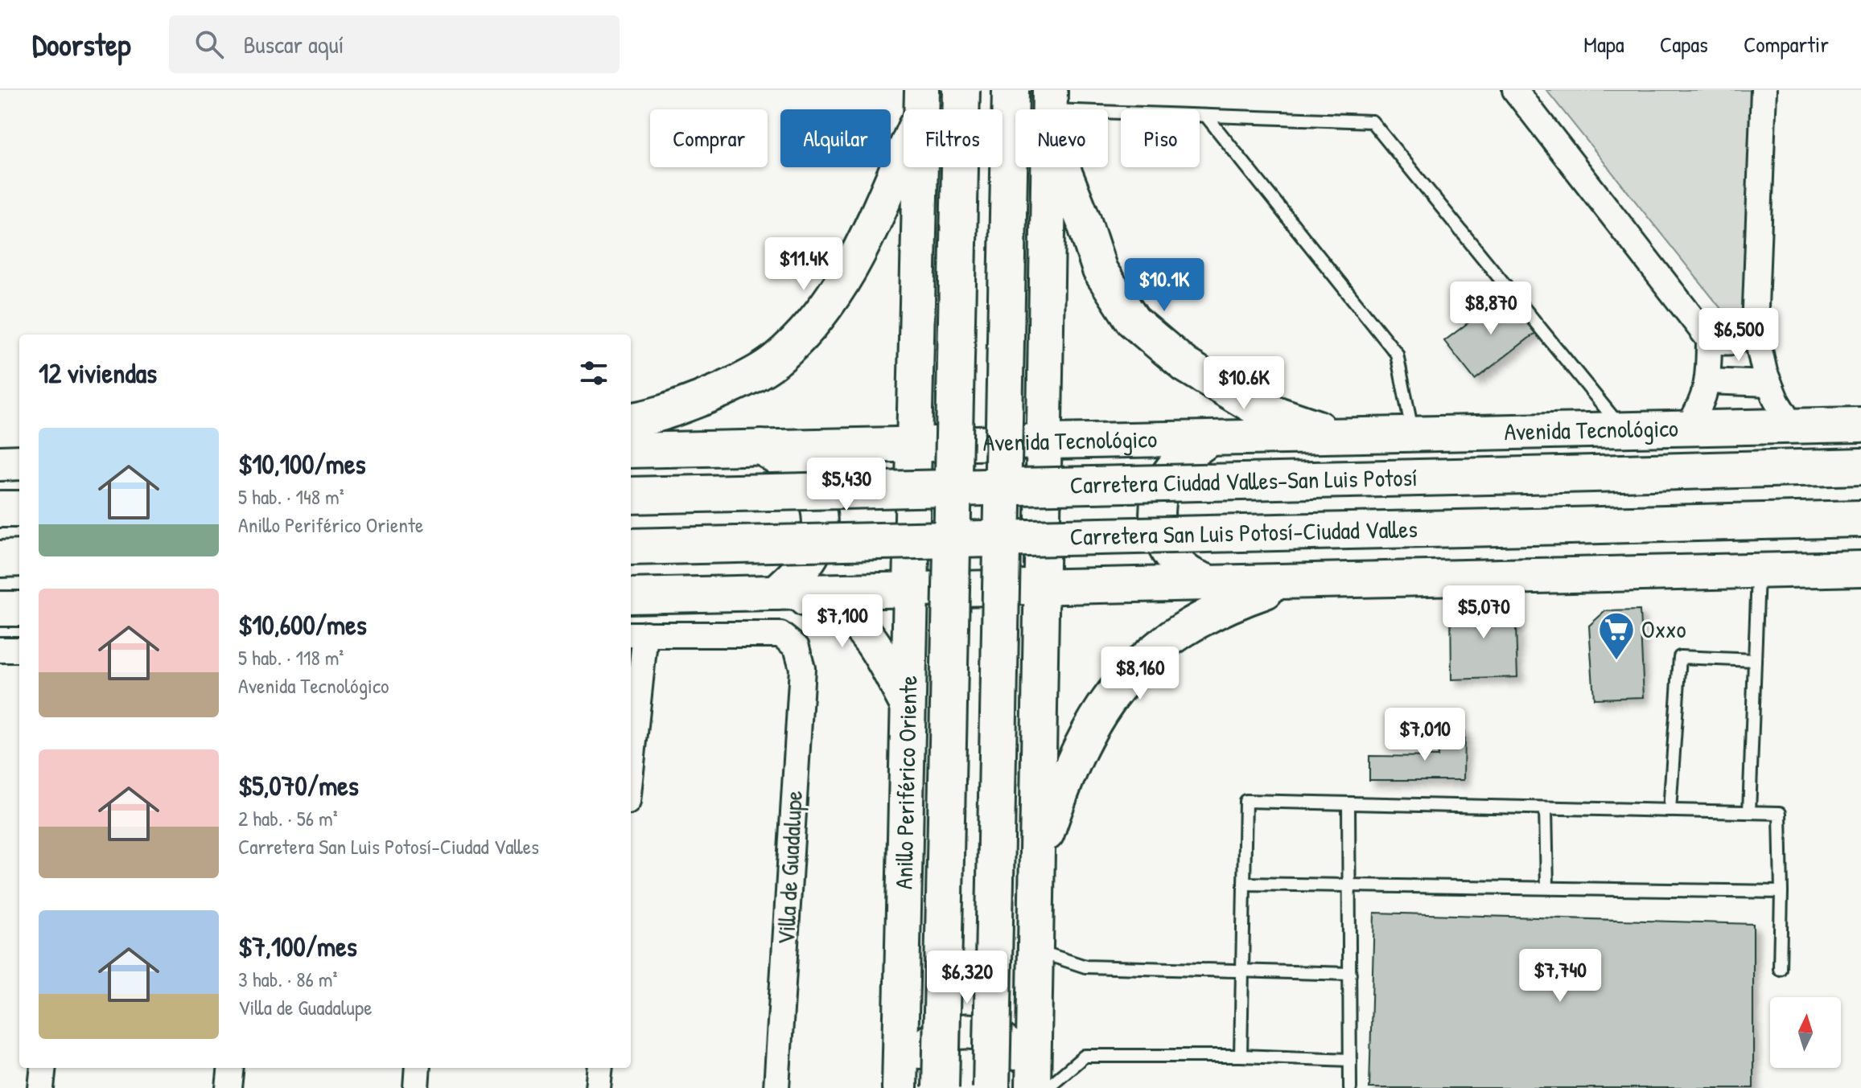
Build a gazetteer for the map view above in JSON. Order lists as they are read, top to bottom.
{
  "streets": {
    "main road": ["Carretera Ciudad Valles-San Luis Potosí", "Carretera San Luis Potosí-Ciudad Valles", "Anillo Periférico Oriente"],
    "street": ["Avenida Tecnológico", "Villa de Guadalupe"]
  },
  "crossings": [
    ["Avenida Tecnológico", "Anillo Periférico Oriente"]
  ],
  "places": {
    "supermarket": ["Oxxo"]
  },
  "north": "top",
  "page": {
    "header": "Doorstep",
    "search": "Buscar aquí",
    "nav": ["Mapa", "Capas", "Compartir"],
    "chip": [
      "Comprar",
      "Alquilar",
      "Filtros",
      "Nuevo",
      "Piso"
    ],
    "price": [
      "$11.4K",
      "$10.1K",
      "$8,870",
      "$6,500",
      "$10.6K",
      "$5,430",
      "$5,070",
      "$7,100",
      "$8,160",
      "$7,010",
      "$7,740",
      "$6,320"
    ],
    "heading": "12 viviendas",
    "list": [
      {
        "name": "$10,100/mes",
        "note": "5 hab. · 148 m² · Anillo Periférico Oriente"
      },
      {
        "name": "$10,600/mes",
        "note": "5 hab. · 118 m² · Avenida Tecnológico"
      },
      {
        "name": "$5,070/mes",
        "note": "2 hab. · 56 m² · Carretera San Luis Potosí-Ciudad Valles"
      },
      {
        "name": "$7,100/mes",
        "note": "3 hab. · 86 m² · Villa de Guadalupe"
      }
    ]
  }
}
